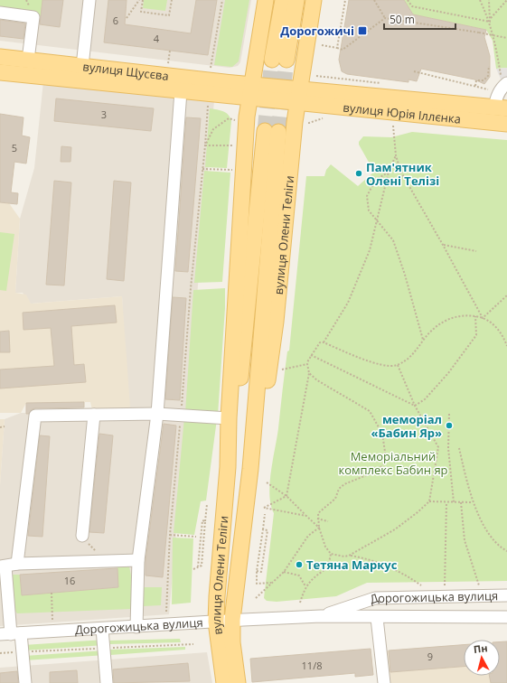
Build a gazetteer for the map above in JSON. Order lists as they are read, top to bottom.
{
  "streets": {
    "main road": ["вулиця Щусєва", "вулиця Юрія Іллєнка", "вулиця Олени Теліги"],
    "street": ["Дорогожицька вулиця"]
  },
  "crossings": [
    ["вулиця Щусєва", "вулиця Олени Теліги"],
    ["вулиця Юрія Іллєнка", "вулиця Олени Теліги"],
    ["вулиця Олени Теліги", "Дорогожицька вулиця"]
  ],
  "parks": ["Меморіальний комплекс Бабин яр"],
  "places": {
    "transit": ["Дорогожичі"],
    "other": ["Пам'ятник Олені Телізі", "меморіал «Бабин Яр»", "Тетяна Маркус"]
  },
  "house_numbers": [
    "6",
    "4",
    "3",
    "5",
    "16",
    "9",
    "11/8"
  ],
  "scale_bar": "50 m",
  "north": "top"
}
